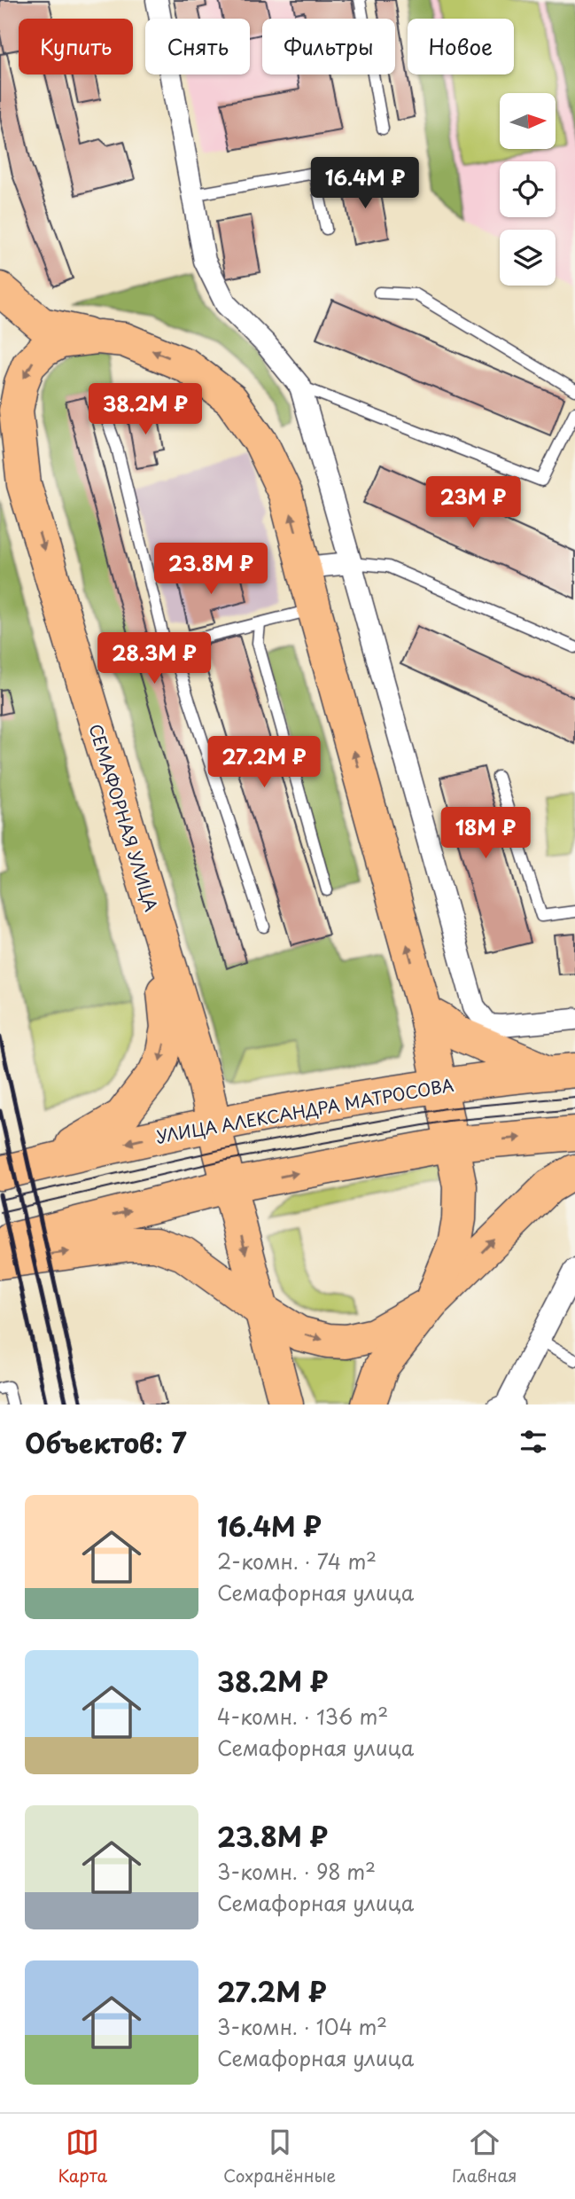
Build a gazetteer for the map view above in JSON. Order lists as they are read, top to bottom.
{
  "streets": {
    "highway": ["СЕМАФОРНАЯ УЛИЦА", "УЛИЦА АЛЕКСАНДРА МАТРОСОВА"]
  },
  "crossings": [
    ["СЕМАФОРНАЯ УЛИЦА", "УЛИЦА АЛЕКСАНДРА МАТРОСОВА"]
  ],
  "north": "right",
  "page": {
    "chip": [
      "Купить",
      "Снять",
      "Фильтры",
      "Новое"
    ],
    "price": [
      "16.4M ₽",
      "38.2M ₽",
      "23M ₽",
      "23.8M ₽",
      "28.3M ₽",
      "27.2M ₽",
      "18M ₽"
    ],
    "heading": "Объектов: 7",
    "list": [
      {
        "name": "16.4M ₽",
        "note": "2-комн. · 74 m² · Семафорная улица"
      },
      {
        "name": "38.2M ₽",
        "note": "4-комн. · 136 m² · Семафорная улица"
      },
      {
        "name": "23.8M ₽",
        "note": "3-комн. · 98 m² · Семафорная улица"
      },
      {
        "name": "27.2M ₽",
        "note": "3-комн. · 104 m² · Семафорная улица"
      }
    ],
    "tabs": ["Карта", "Сохранённые", "Главная"]
  }
}
